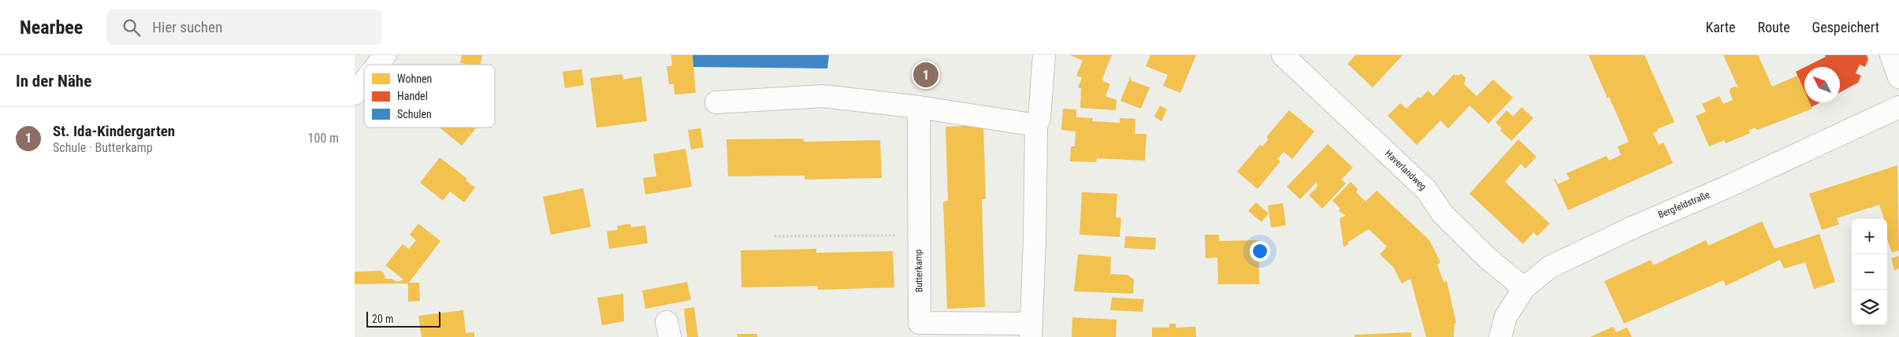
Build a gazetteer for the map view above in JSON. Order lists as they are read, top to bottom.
{
  "streets": {
    "street": ["Haverlandweg", "Bergfeldstraße", "Butterkamp"]
  },
  "crossings": [
    ["Haverlandweg", "Bergfeldstraße"]
  ],
  "legend": ["Wohnen", "Handel", "Schulen"],
  "scale_bar": "20 m",
  "north": "top left",
  "page": {
    "header": "Nearbee",
    "search": "Hier suchen",
    "nav": ["Karte", "Route", "Gespeichert"],
    "heading": "In der Nähe",
    "pins": "1",
    "list": [
      {
        "mark": "1",
        "name": "St. Ida-Kindergarten",
        "note": "Schule · Butterkamp",
        "value": "100 m"
      }
    ],
    "map_buttons": ["+", "−"],
    "scale": "20 m"
  }
}
